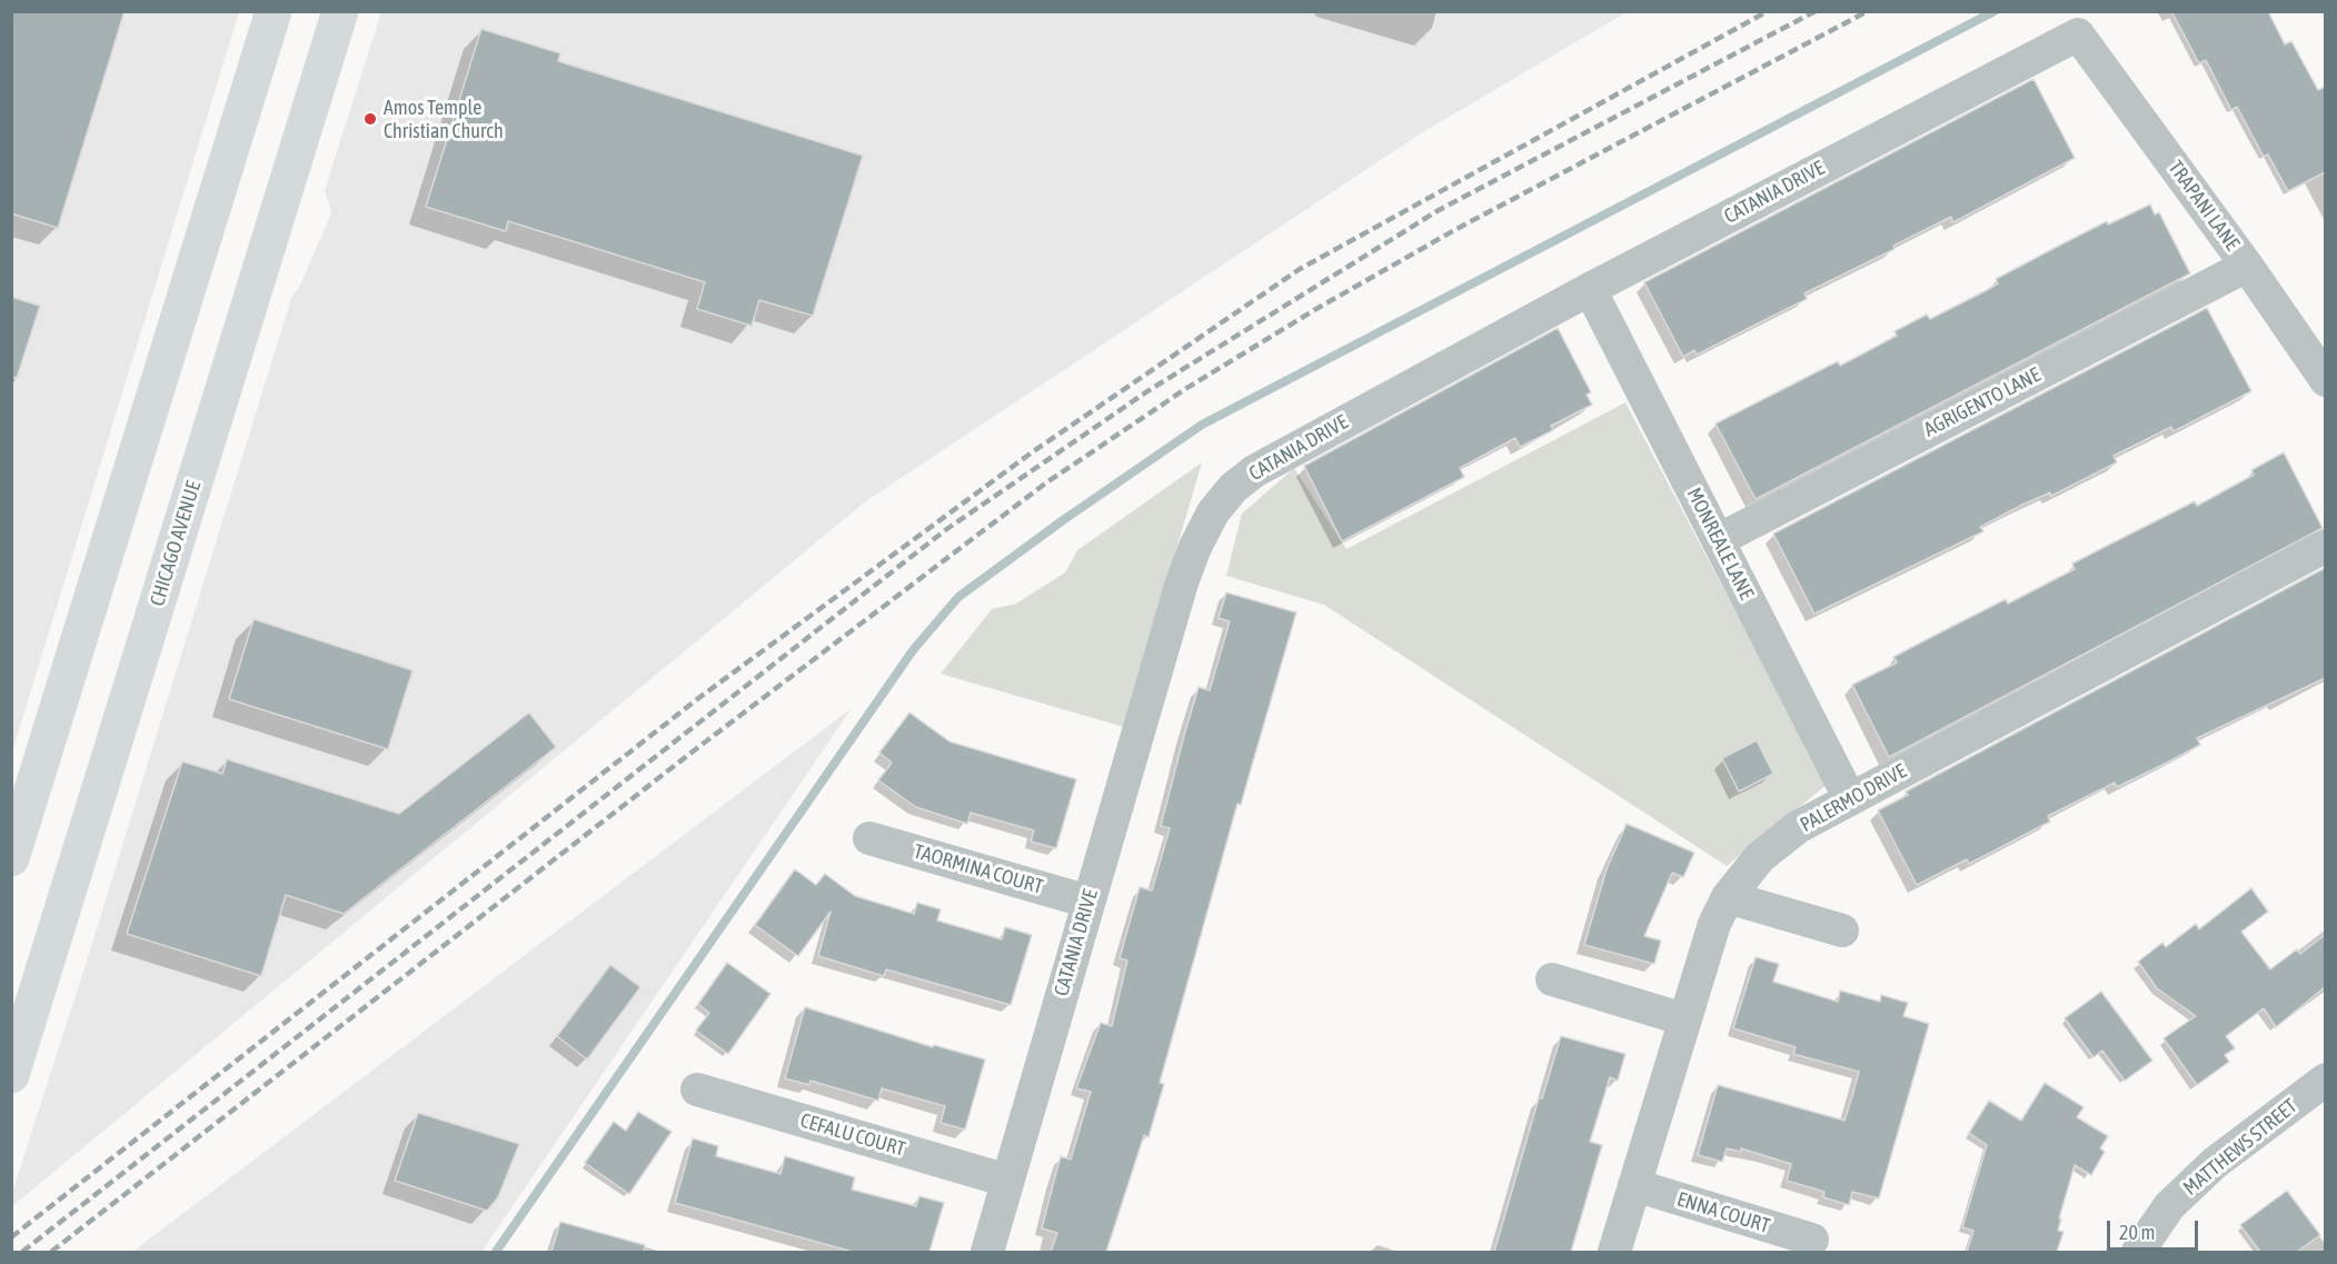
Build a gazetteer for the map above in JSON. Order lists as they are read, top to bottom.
{
  "streets": {
    "main road": ["CHICAGO AVENUE"],
    "street": [
      "CATANIA DRIVE",
      "TRAPANI LANE",
      "AGRIGENTO LANE",
      "MONREALE LANE",
      "PALERMO DRIVE",
      "TAORMINA COURT",
      "CEFALU COURT",
      "MATTHEWS STREET",
      "ENNA COURT"
    ]
  },
  "crossings": [
    ["CATANIA DRIVE", "TRAPANI LANE"],
    ["CATANIA DRIVE", "MONREALE LANE"],
    ["CATANIA DRIVE", "TAORMINA COURT"],
    ["CATANIA DRIVE", "CEFALU COURT"],
    ["TRAPANI LANE", "AGRIGENTO LANE"],
    ["AGRIGENTO LANE", "MONREALE LANE"],
    ["MONREALE LANE", "PALERMO DRIVE"],
    ["PALERMO DRIVE", "ENNA COURT"]
  ],
  "places": ["Amos Temple Christian Church"],
  "scale_bar": "20 m"
}
